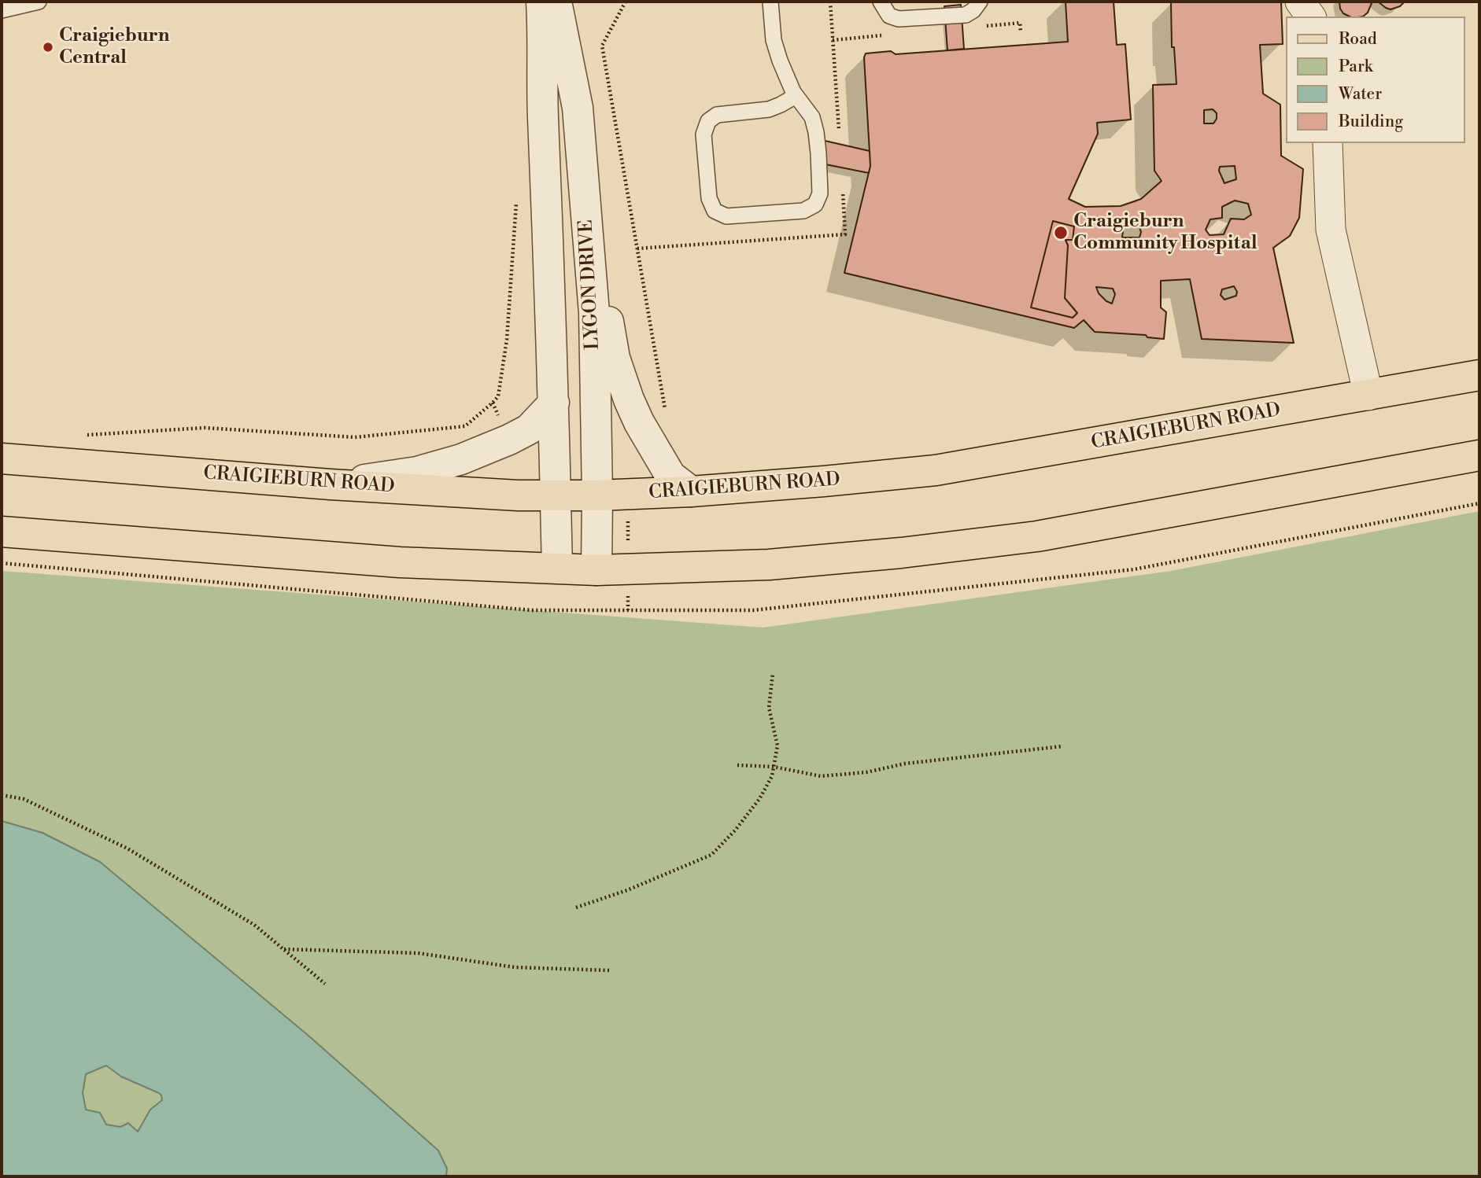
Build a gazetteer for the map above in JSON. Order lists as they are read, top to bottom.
{
  "streets": {
    "main road": ["CRAIGIEBURN ROAD"],
    "street": ["LYGON DRIVE"]
  },
  "crossings": [
    ["LYGON DRIVE", "CRAIGIEBURN ROAD"]
  ],
  "places": ["Craigieburn Central", "Craigieburn Community Hospital"],
  "legend": [
    "Road",
    "Park",
    "Water",
    "Building"
  ]
}
